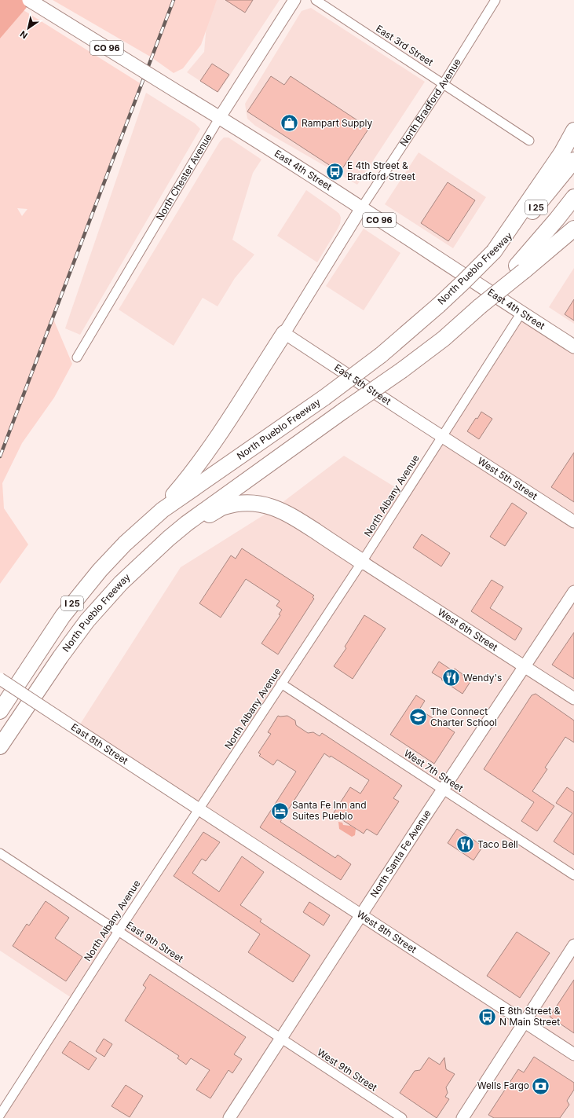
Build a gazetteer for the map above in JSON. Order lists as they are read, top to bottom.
{
  "streets": {
    "highway": ["I 25", "North Pueblo Freeway"],
    "main road": ["CO 96", "East 4th Street"],
    "street": [
      "East 3rd Street",
      "North Bradford Avenue",
      "North Chester Avenue",
      "East 5th Street",
      "West 5th Street",
      "North Albany Avenue",
      "West 6th Street",
      "East 8th Street",
      "West 7th Street",
      "North Santa Fe Avenue",
      "West 8th Street",
      "East 9th Street",
      "West 9th Street"
    ]
  },
  "crossings": [
    ["East 3rd Street", "North Bradford Avenue"],
    ["North Bradford Avenue", "East 4th Street"],
    ["North Bradford Avenue", "East 5th Street"],
    ["East 4th Street", "North Chester Avenue"],
    ["East 4th Street", "North Albany Avenue"],
    ["I 25", "North Pueblo Freeway"],
    ["East 5th Street", "West 5th Street"],
    ["East 5th Street", "North Albany Avenue"],
    ["West 5th Street", "North Albany Avenue"],
    ["North Albany Avenue", "West 6th Street"],
    ["North Albany Avenue", "East 8th Street"],
    ["North Albany Avenue", "West 7th Street"],
    ["North Albany Avenue", "West 8th Street"],
    ["North Albany Avenue", "East 9th Street"],
    ["West 6th Street", "North Santa Fe Avenue"],
    ["East 8th Street", "West 8th Street"],
    ["West 7th Street", "North Santa Fe Avenue"],
    ["North Santa Fe Avenue", "West 8th Street"],
    ["North Santa Fe Avenue", "East 9th Street"],
    ["North Santa Fe Avenue", "West 9th Street"],
    ["East 9th Street", "West 9th Street"]
  ],
  "places": {
    "shop": ["Rampart Supply"],
    "bus stop": ["E 4th Street & Bradford Street", "E 8th Street & N Main Street"],
    "restaurant": ["Wendy's", "Taco Bell"],
    "school or university": ["The Connect Charter School"],
    "hotel": ["Santa Fe Inn and Suites Pueblo"],
    "bank": ["Wells Fargo"]
  },
  "north": "bottom left"
}
